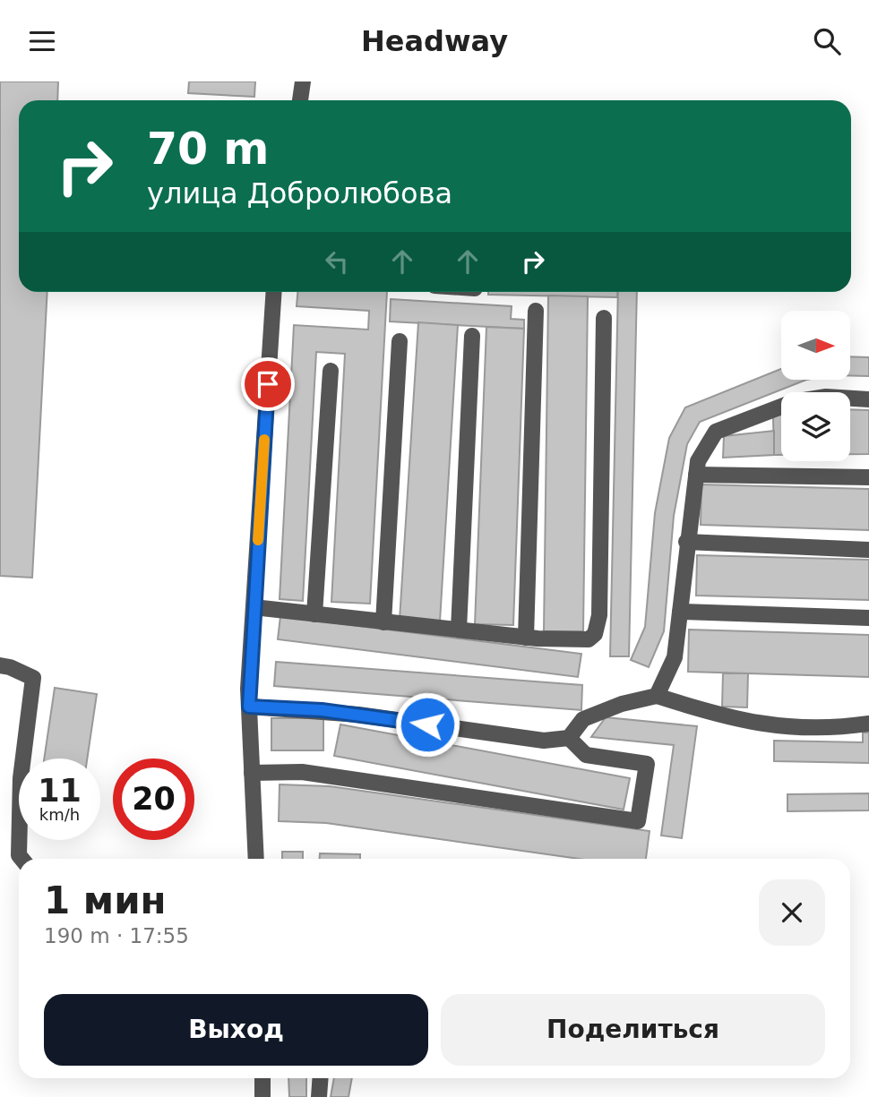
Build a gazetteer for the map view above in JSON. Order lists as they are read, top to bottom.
{
  "north": "right",
  "page": {
    "header": "Headway",
    "turn": ["70 m", "улица Добролюбова"],
    "speed": "11 km/h",
    "limit": "20",
    "heading": ["1 мин", "190 m · 17:55"],
    "buttons": ["Выход", "Поделиться"]
  }
}
